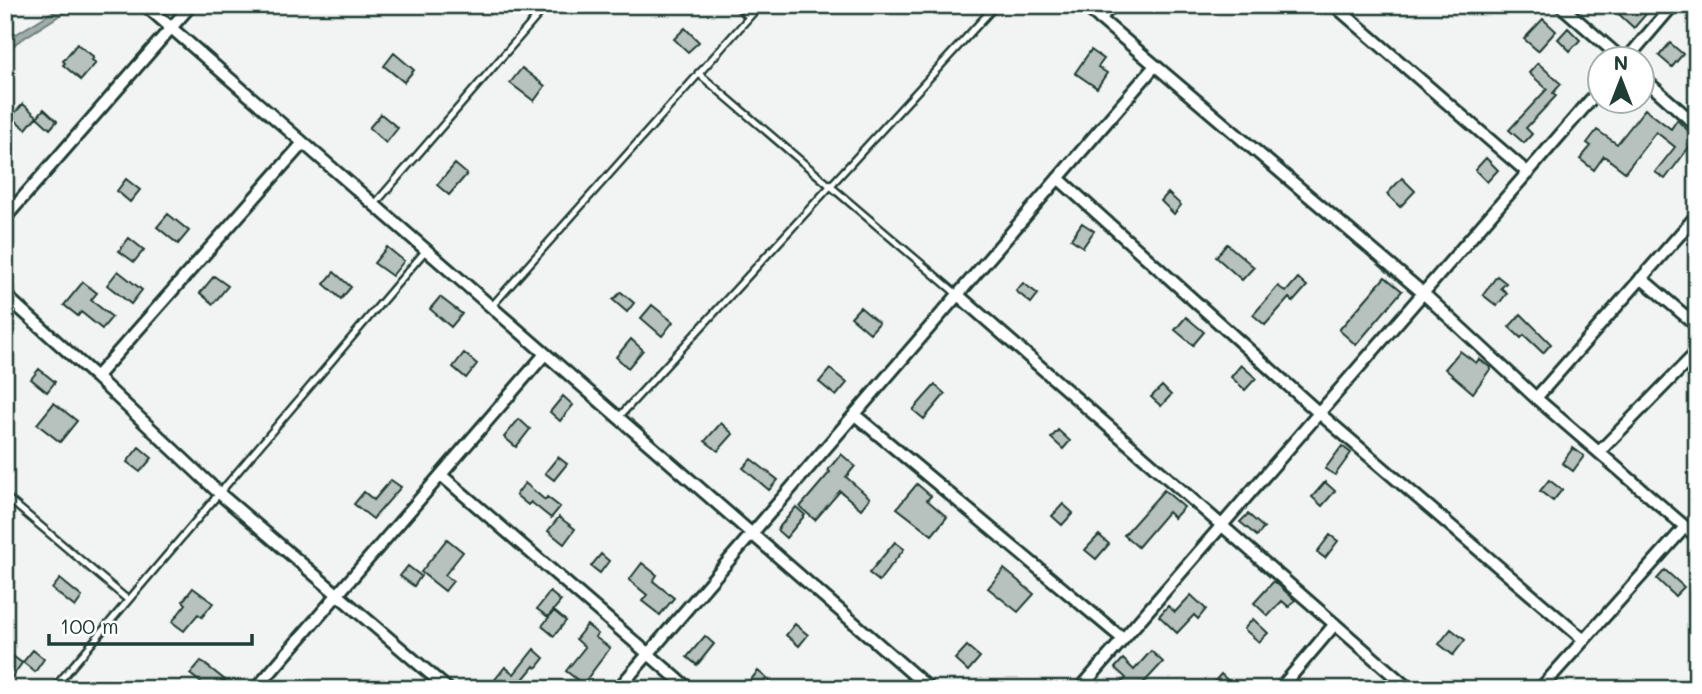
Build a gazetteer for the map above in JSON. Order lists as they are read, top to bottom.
{
  "scale_bar": "100 m",
  "north": "top"
}
